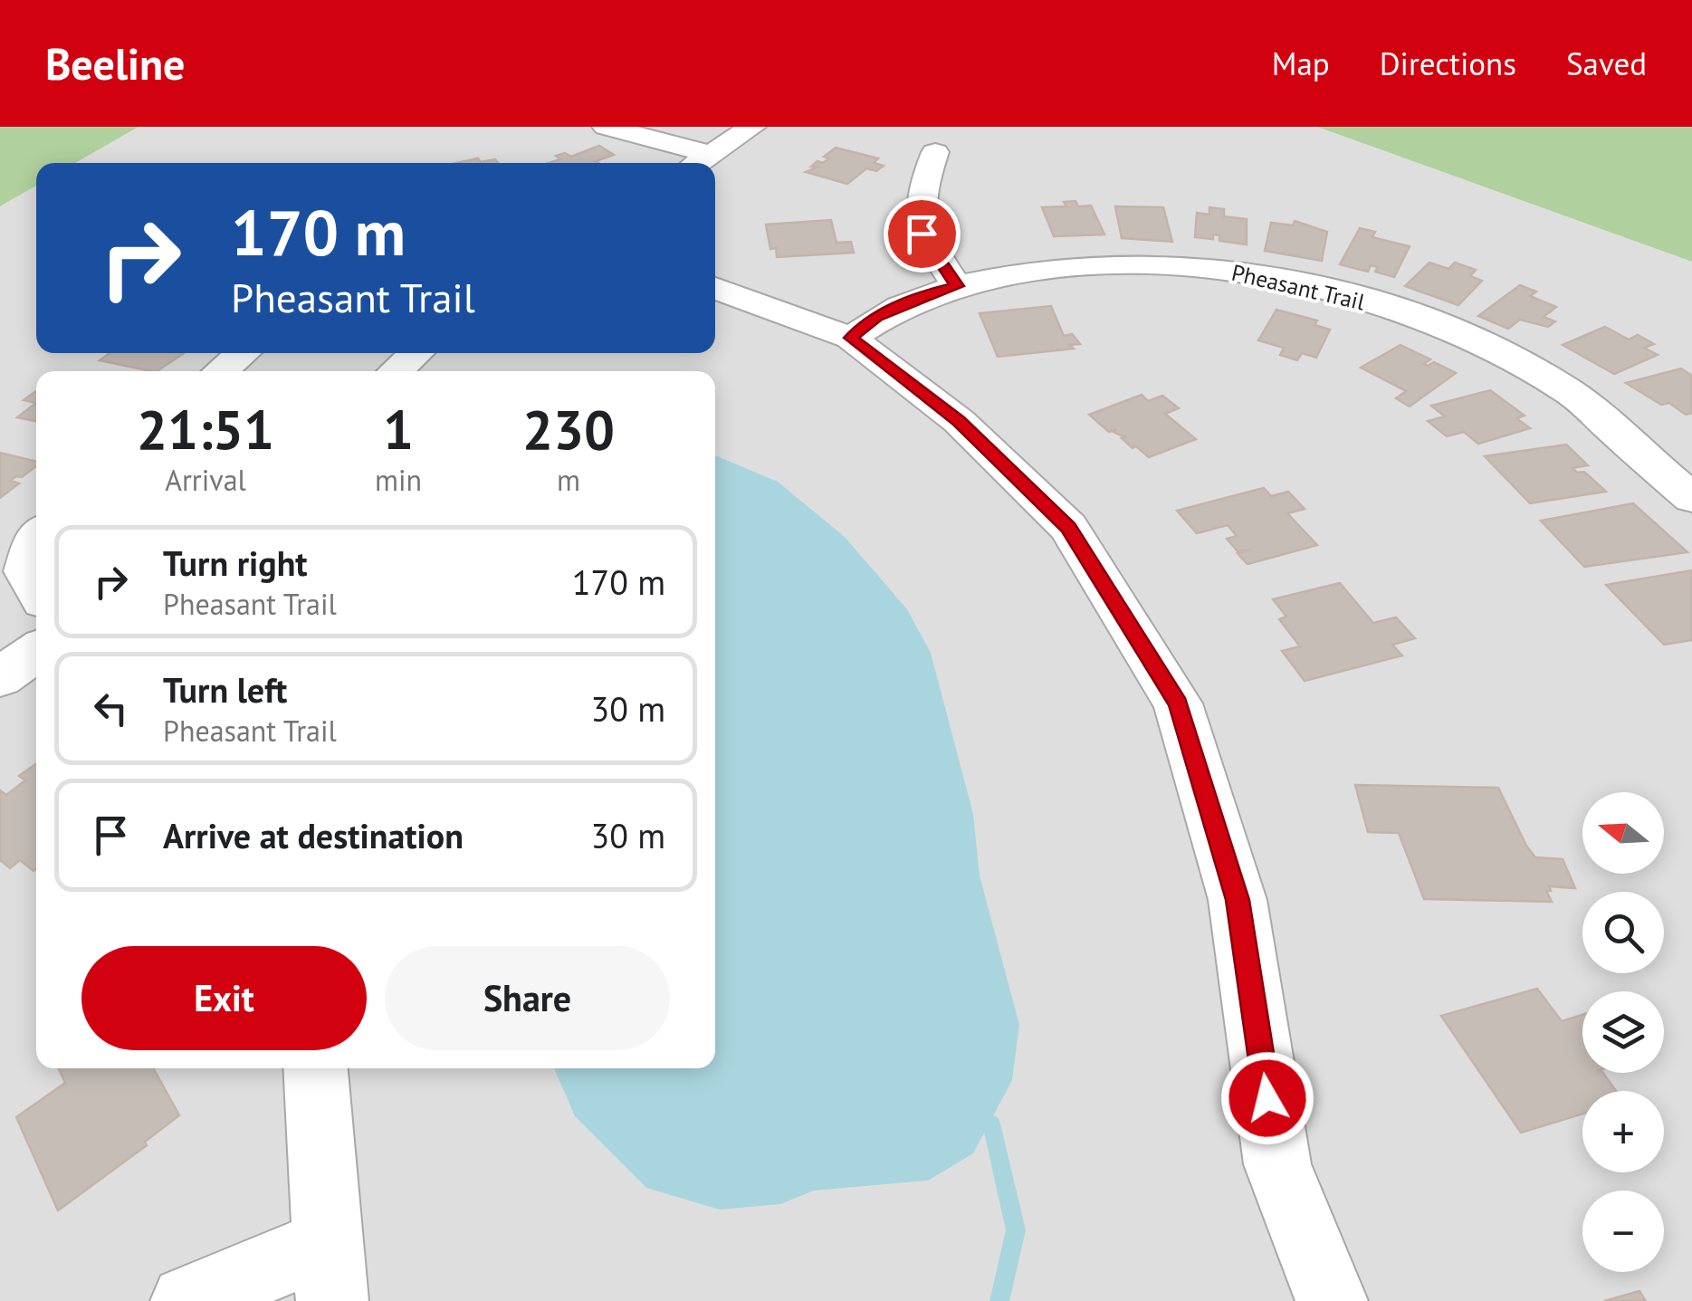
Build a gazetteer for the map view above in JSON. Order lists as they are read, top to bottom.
{
  "streets": {
    "street": ["Pheasant Trail"]
  },
  "north": "left",
  "page": {
    "header": "Beeline",
    "nav": ["Map", "Directions", "Saved"],
    "turn": ["170 m", "Pheasant Trail"],
    "eta": [
      "21:51",
      "Arrival",
      "1",
      "min",
      "230",
      "m"
    ],
    "list": [
      {
        "name": "Turn right",
        "note": "Pheasant Trail",
        "value": "170 m"
      },
      {
        "name": "Turn left",
        "note": "Pheasant Trail",
        "value": "30 m"
      },
      {
        "name": "Arrive at destination",
        "value": "30 m"
      }
    ],
    "map_buttons": ["+", "−"],
    "buttons": ["Exit", "Share"]
  }
}
